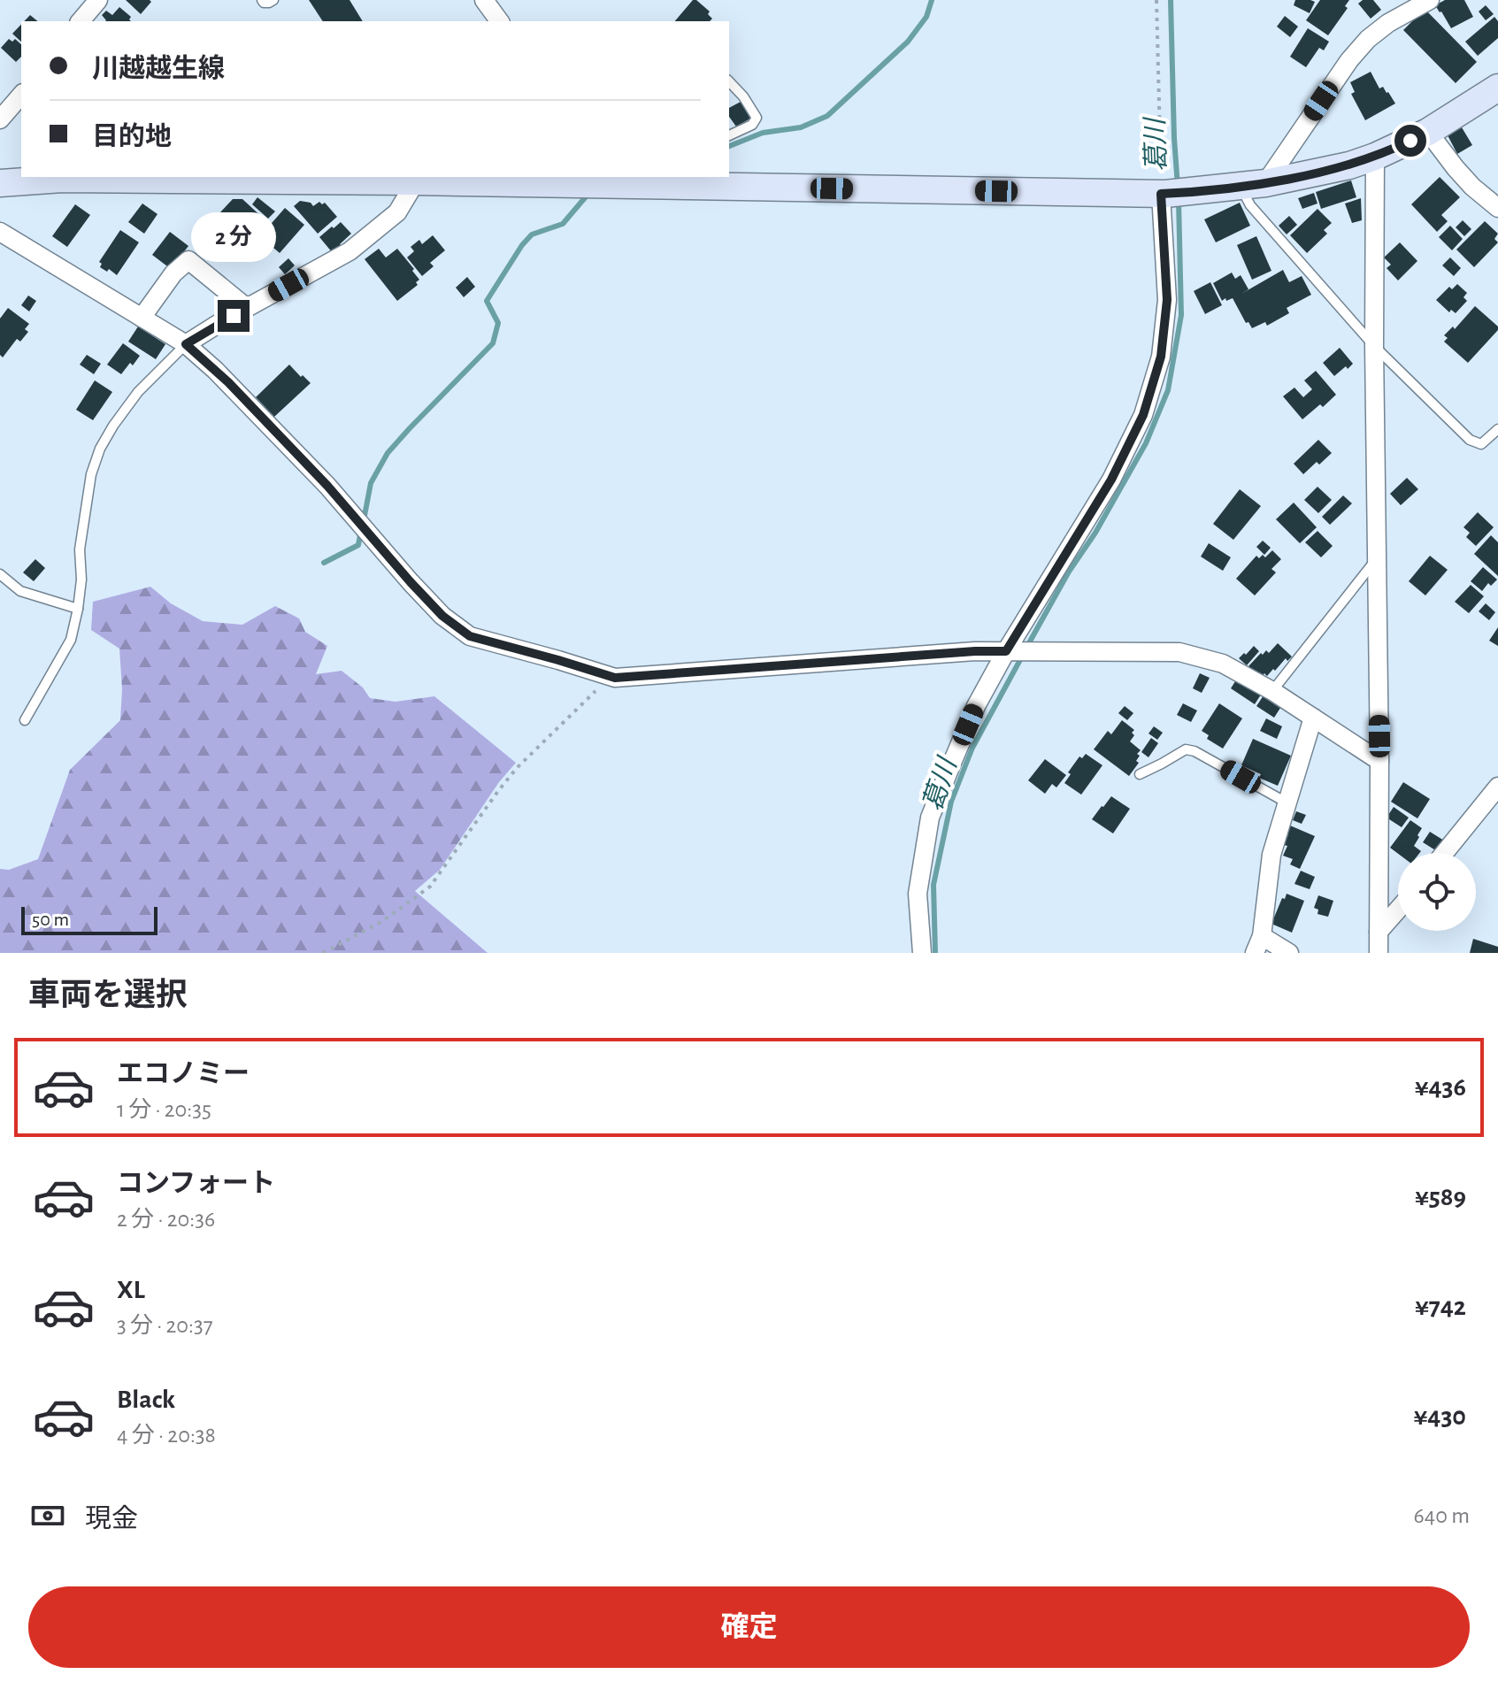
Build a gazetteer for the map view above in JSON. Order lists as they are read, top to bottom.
{
  "water": ["葛川"],
  "scale_bar": "50 m",
  "page": {
    "banner": ["川越越生線", "目的地"],
    "bubble": "2 分",
    "scale": "50 m",
    "heading": "車両を選択",
    "list": [
      {
        "name": "エコノミー",
        "note": "1 分 · 20:35",
        "value": "¥436"
      },
      {
        "name": "コンフォート",
        "note": "2 分 · 20:36",
        "value": "¥589"
      },
      {
        "name": "XL",
        "note": "3 分 · 20:37",
        "value": "¥742"
      },
      {
        "name": "Black",
        "note": "4 分 · 20:38",
        "value": "¥430"
      }
    ],
    "pay": ["現金", "640 m"],
    "buttons": "確定"
  }
}
